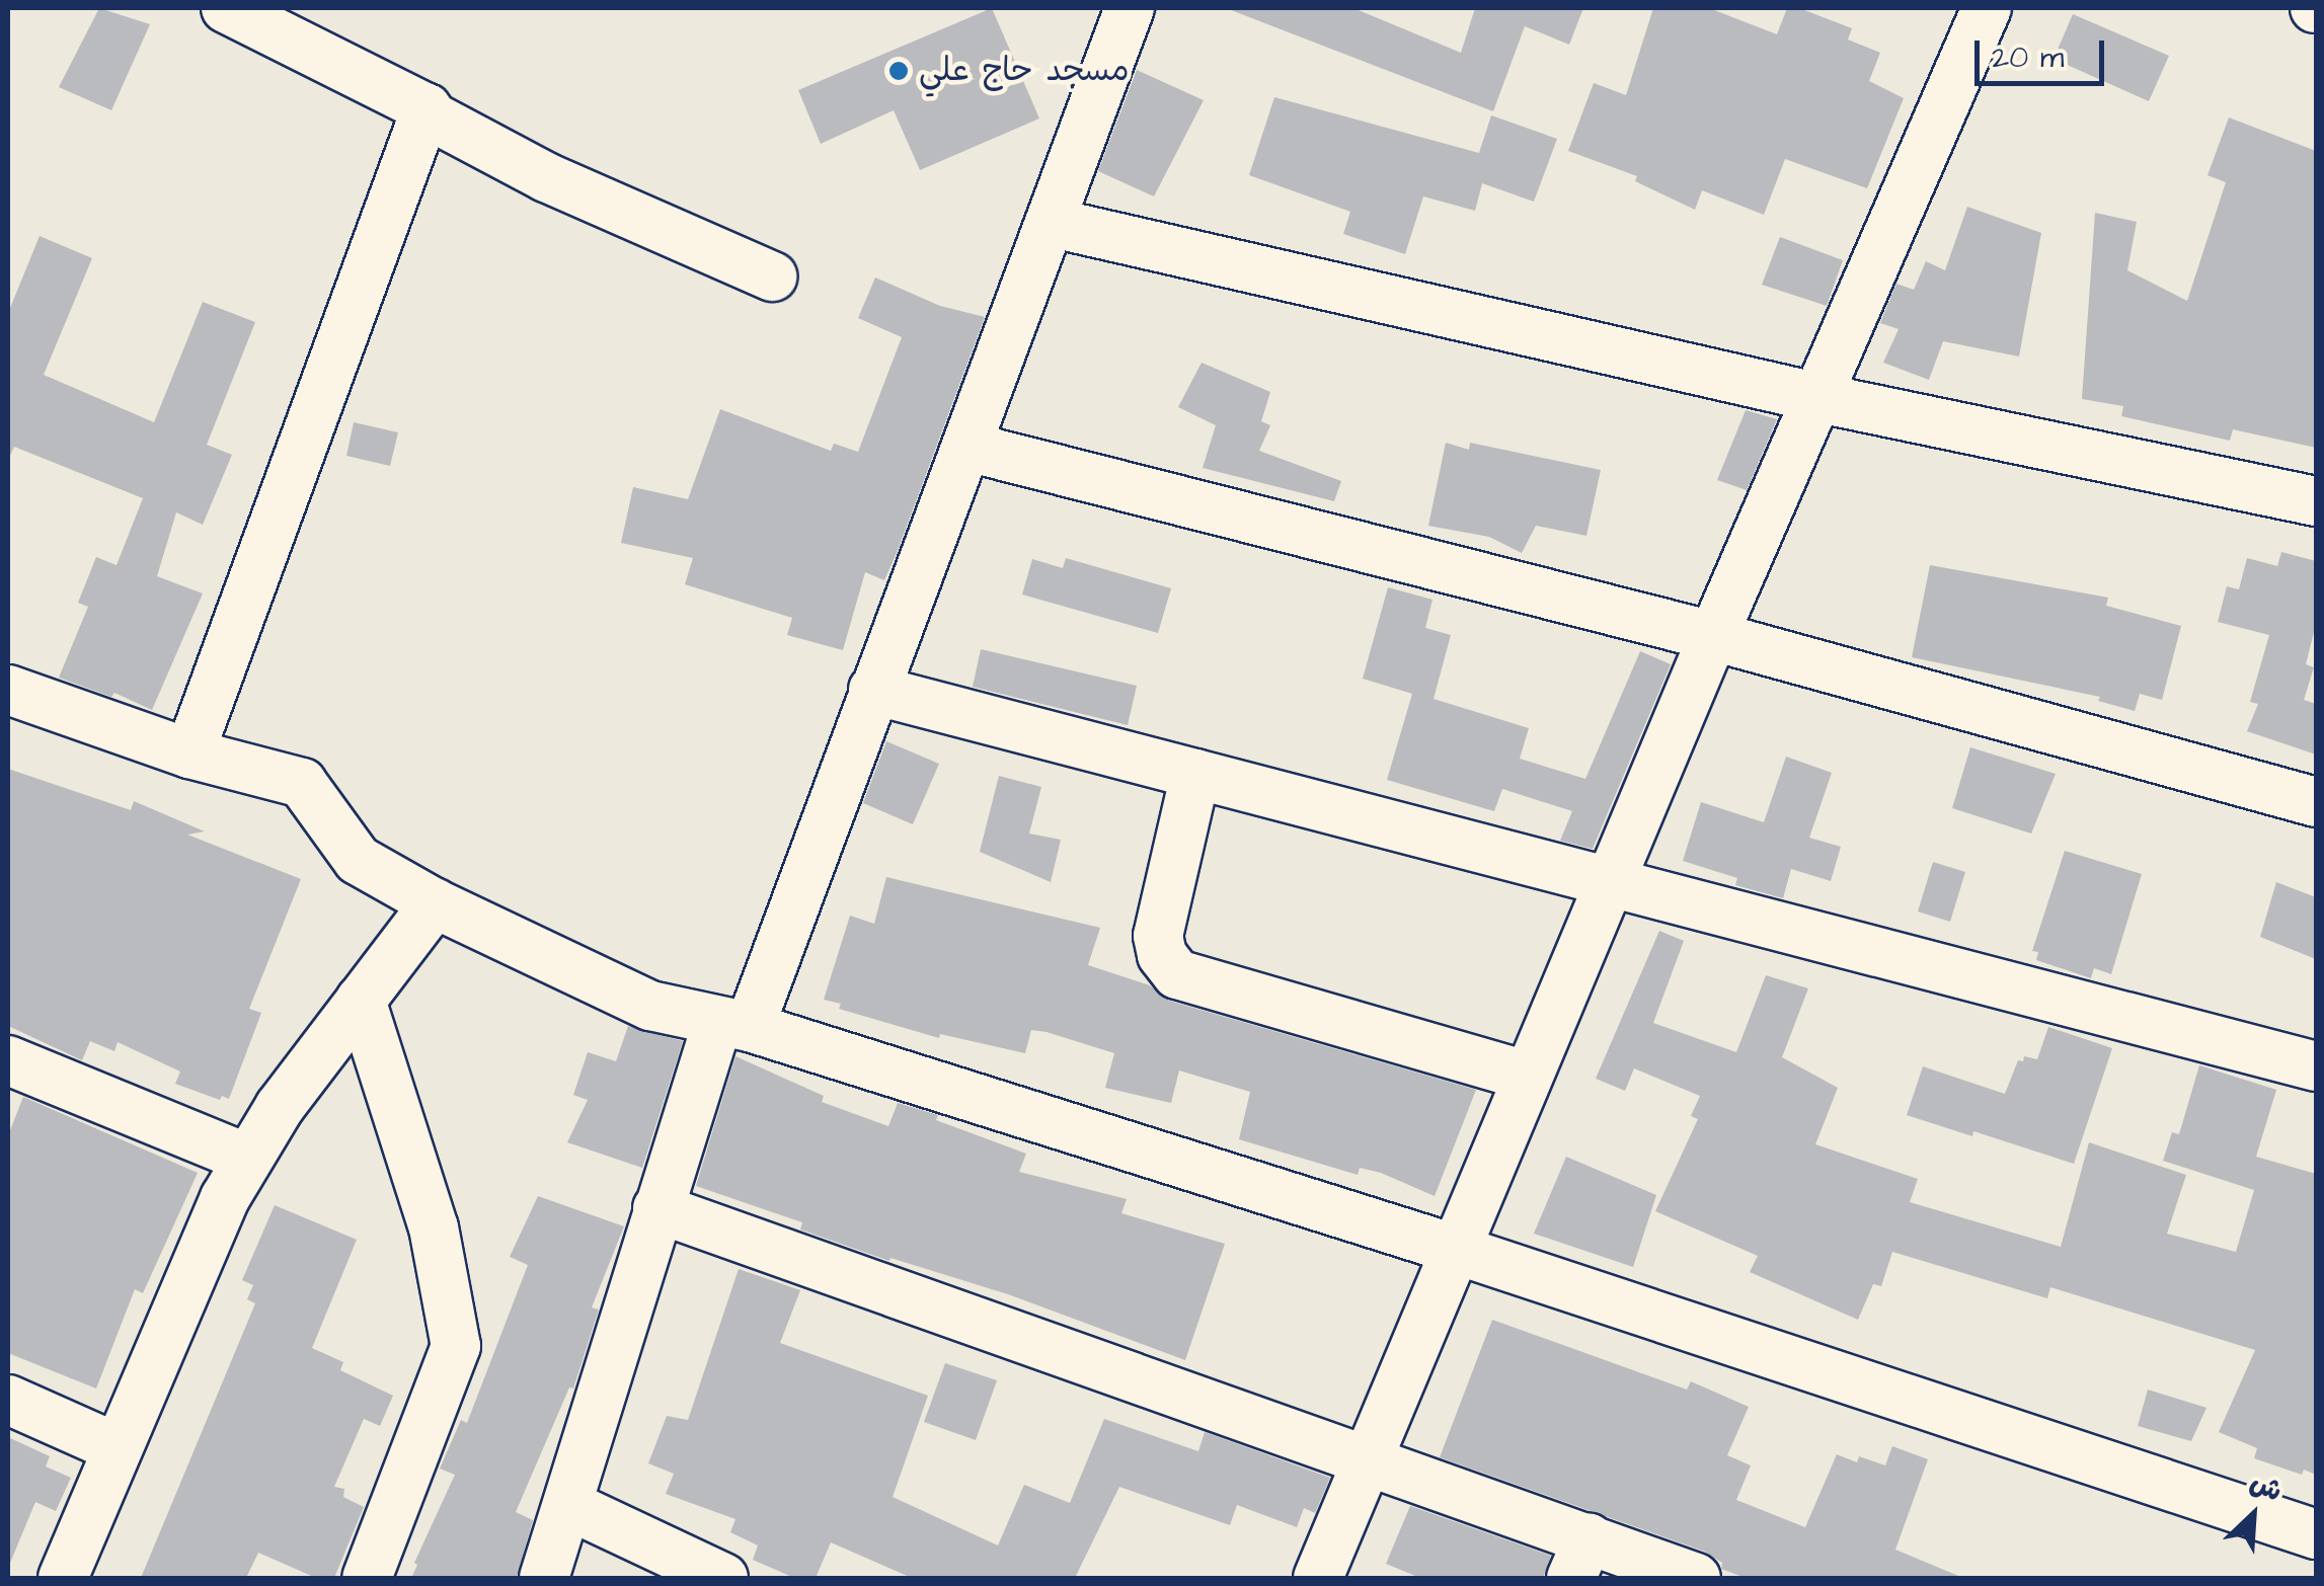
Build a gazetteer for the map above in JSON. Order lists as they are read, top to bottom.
{
  "places": ["مسجد حاج علي"],
  "scale_bar": "20 m",
  "north": "top right"
}
